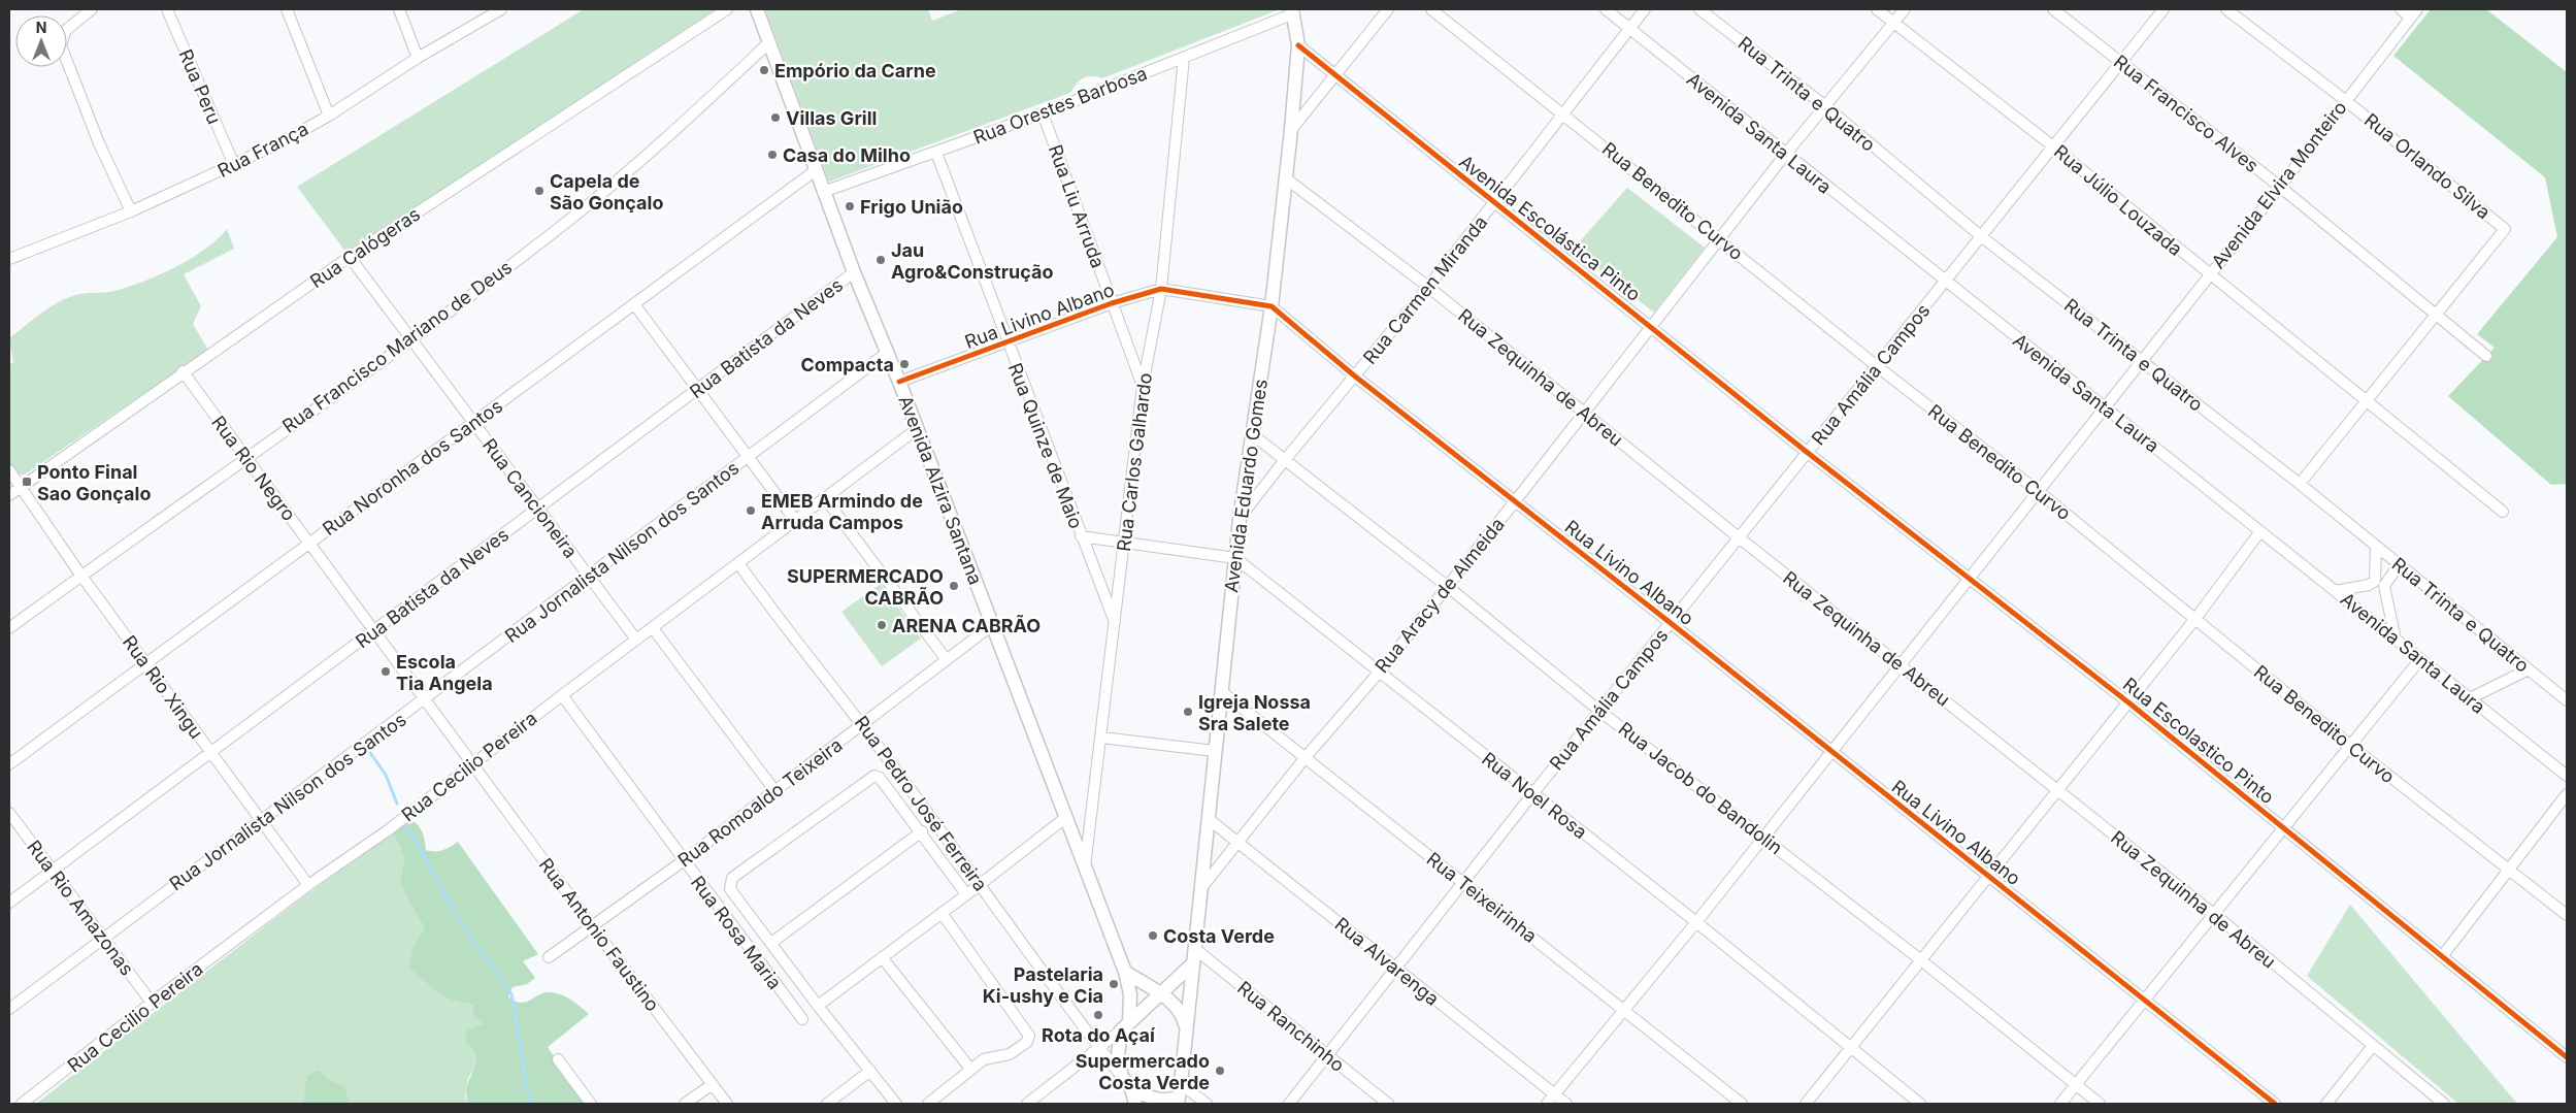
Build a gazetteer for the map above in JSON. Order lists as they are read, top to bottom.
{
  "streets": {
    "main road": ["Avenida Eduardo Gomes", "Avenida Alzira Santana"],
    "street": [
      "Rua Peru",
      "Rua Trinta e Quatro",
      "Rua Orestes Barbosa",
      "Rua Francisco Alves",
      "Avenida Santa Laura",
      "Rua França",
      "Rua Orlando Silva",
      "Avenida Elvira Monteiro",
      "Rua Júlio Louzada",
      "Rua Benedito Curvo",
      "Rua Liu Arruda",
      "Avenida Escolástica Pinto",
      "Rua Calógeras",
      "Rua Carmen Miranda",
      "Rua Livino Albano",
      "Rua Batista da Neves",
      "Rua Francisco Mariano de Deus",
      "Rua Amália Campos",
      "Rua Zequinha de Abreu",
      "Rua Quinze de Maio",
      "Rua Carlos Galhardo",
      "Rua Noronha dos Santos",
      "Rua Rio Negro",
      "Rua Cancioneira",
      "Rua Jornalista Nilson dos Santos",
      "Rua Aracy de Almeida",
      "Rua Rio Xingu",
      "Rua Escolastico Pinto",
      "Rua Cecilio Pereira",
      "Rua Jacob do Bandolin",
      "Rua Noel Rosa",
      "Rua Romoaldo Teixeira",
      "Rua Pedro José Ferreira",
      "Rua Teixeirinha",
      "Rua Rio Amazonas",
      "Rua Rosa Maria",
      "Rua Antonio Faustino",
      "Rua Alvarenga",
      "Rua Ranchinho"
    ]
  },
  "crossings": [
    ["Rua Peru", "Rua França"],
    ["Rua Trinta e Quatro", "Avenida Elvira Monteiro"],
    ["Rua Trinta e Quatro", "Rua Amália Campos"],
    ["Rua Trinta e Quatro", "Rua Aracy de Almeida"],
    ["Rua Orestes Barbosa", "Rua Liu Arruda"],
    ["Rua Orestes Barbosa", "Rua Quinze de Maio"],
    ["Rua Orestes Barbosa", "Rua Carlos Galhardo"],
    ["Rua Orestes Barbosa", "Avenida Eduardo Gomes"],
    ["Rua Orestes Barbosa", "Avenida Alzira Santana"],
    ["Rua Francisco Alves", "Rua Orlando Silva"],
    ["Rua Francisco Alves", "Avenida Elvira Monteiro"],
    ["Rua Francisco Alves", "Rua Amália Campos"],
    ["Avenida Santa Laura", "Rua Carmen Miranda"],
    ["Avenida Santa Laura", "Rua Amália Campos"],
    ["Avenida Santa Laura", "Rua Aracy de Almeida"],
    ["Rua Orlando Silva", "Avenida Elvira Monteiro"],
    ["Avenida Elvira Monteiro", "Rua Júlio Louzada"],
    ["Rua Júlio Louzada", "Rua Amália Campos"],
    ["Rua Júlio Louzada", "Rua Aracy de Almeida"],
    ["Rua Benedito Curvo", "Rua Carmen Miranda"],
    ["Rua Benedito Curvo", "Rua Amália Campos"],
    ["Rua Benedito Curvo", "Rua Aracy de Almeida"],
    ["Rua Liu Arruda", "Rua Livino Albano"],
    ["Rua Liu Arruda", "Rua Carlos Galhardo"],
    ["Avenida Escolástica Pinto", "Rua Carmen Miranda"],
    ["Avenida Escolástica Pinto", "Rua Amália Campos"],
    ["Avenida Escolástica Pinto", "Avenida Eduardo Gomes"],
    ["Avenida Escolástica Pinto", "Rua Aracy de Almeida"],
    ["Avenida Escolástica Pinto", "Rua Escolastico Pinto"],
    ["Rua Calógeras", "Rua Rio Negro"],
    ["Rua Calógeras", "Rua Cancioneira"],
    ["Rua Calógeras", "Rua Rio Xingu"],
    ["Rua Carmen Miranda", "Rua Livino Albano"],
    ["Rua Carmen Miranda", "Rua Zequinha de Abreu"],
    ["Rua Carmen Miranda", "Avenida Eduardo Gomes"],
    ["Rua Carmen Miranda", "Rua Jacob do Bandolin"],
    ["Rua Livino Albano", "Rua Amália Campos"],
    ["Rua Livino Albano", "Rua Quinze de Maio"],
    ["Rua Livino Albano", "Rua Carlos Galhardo"],
    ["Rua Livino Albano", "Avenida Eduardo Gomes"],
    ["Rua Livino Albano", "Avenida Alzira Santana"],
    ["Rua Livino Albano", "Rua Aracy de Almeida"],
    ["Rua Batista da Neves", "Rua Rio Negro"],
    ["Rua Batista da Neves", "Avenida Alzira Santana"],
    ["Rua Batista da Neves", "Rua Cancioneira"],
    ["Rua Batista da Neves", "Rua Rio Xingu"],
    ["Rua Batista da Neves", "Rua Rio Amazonas"],
    ["Rua Francisco Mariano de Deus", "Rua Rio Negro"],
    ["Rua Francisco Mariano de Deus", "Avenida Alzira Santana"],
    ["Rua Francisco Mariano de Deus", "Rua Cancioneira"],
    ["Rua Francisco Mariano de Deus", "Rua Rio Xingu"],
    ["Rua Amália Campos", "Rua Zequinha de Abreu"],
    ["Rua Amália Campos", "Rua Escolastico Pinto"],
    ["Rua Amália Campos", "Rua Jacob do Bandolin"],
    ["Rua Amália Campos", "Rua Noel Rosa"],
    ["Rua Amália Campos", "Rua Teixeirinha"],
    ["Rua Amália Campos", "Rua Alvarenga"],
    ["Rua Amália Campos", "Rua Ranchinho"],
    ["Rua Zequinha de Abreu", "Avenida Eduardo Gomes"],
    ["Rua Zequinha de Abreu", "Rua Aracy de Almeida"],
    ["Rua Quinze de Maio", "Rua Carlos Galhardo"],
    ["Rua Carlos Galhardo", "Avenida Alzira Santana"],
    ["Rua Noronha dos Santos", "Rua Rio Negro"],
    ["Rua Noronha dos Santos", "Avenida Alzira Santana"],
    ["Rua Noronha dos Santos", "Rua Cancioneira"],
    ["Rua Noronha dos Santos", "Rua Rio Xingu"],
    ["Rua Rio Negro", "Rua Jornalista Nilson dos Santos"],
    ["Rua Rio Negro", "Rua Cecilio Pereira"],
    ["Rua Rio Negro", "Rua Antonio Faustino"],
    ["Avenida Eduardo Gomes", "Avenida Alzira Santana"],
    ["Avenida Eduardo Gomes", "Rua Aracy de Almeida"],
    ["Avenida Eduardo Gomes", "Rua Jacob do Bandolin"],
    ["Avenida Eduardo Gomes", "Rua Noel Rosa"],
    ["Avenida Eduardo Gomes", "Rua Pedro José Ferreira"],
    ["Avenida Eduardo Gomes", "Rua Teixeirinha"],
    ["Avenida Eduardo Gomes", "Rua Alvarenga"],
    ["Avenida Eduardo Gomes", "Rua Ranchinho"],
    ["Avenida Alzira Santana", "Rua Jornalista Nilson dos Santos"],
    ["Avenida Alzira Santana", "Rua Cecilio Pereira"],
    ["Avenida Alzira Santana", "Rua Romoaldo Teixeira"],
    ["Avenida Alzira Santana", "Rua Pedro José Ferreira"],
    ["Rua Cancioneira", "Rua Jornalista Nilson dos Santos"],
    ["Rua Cancioneira", "Rua Cecilio Pereira"],
    ["Rua Jornalista Nilson dos Santos", "Rua Rio Xingu"],
    ["Rua Jornalista Nilson dos Santos", "Rua Rio Amazonas"],
    ["Rua Aracy de Almeida", "Rua Jacob do Bandolin"],
    ["Rua Aracy de Almeida", "Rua Noel Rosa"],
    ["Rua Aracy de Almeida", "Rua Teixeirinha"],
    ["Rua Aracy de Almeida", "Rua Alvarenga"],
    ["Rua Rio Xingu", "Rua Cecilio Pereira"],
    ["Rua Cecilio Pereira", "Rua Pedro José Ferreira"],
    ["Rua Cecilio Pereira", "Rua Rio Amazonas"],
    ["Rua Cecilio Pereira", "Rua Rosa Maria"],
    ["Rua Cecilio Pereira", "Rua Antonio Faustino"],
    ["Rua Romoaldo Teixeira", "Rua Pedro José Ferreira"],
    ["Rua Romoaldo Teixeira", "Rua Rosa Maria"],
    ["Rua Romoaldo Teixeira", "Rua Antonio Faustino"]
  ],
  "places": {
    "other": [
      "Empório da Carne",
      "Villas Grill",
      "Casa do Milho",
      "Capela de São Gonçalo",
      "Frigo União",
      "Jau Agro&Construção",
      "Compacta",
      "EMEB Armindo de Arruda Campos",
      "SUPERMERCADO CABRÃO",
      "ARENA CABRÃO",
      "Escola Tia Angela",
      "Igreja Nossa Sra Salete",
      "Costa Verde",
      "Pastelaria Ki-ushy e Cia",
      "Rota do Açaí",
      "Supermercado Costa Verde"
    ],
    "transit": ["Ponto Final Sao Gonçalo"]
  },
  "north": "top"
}
